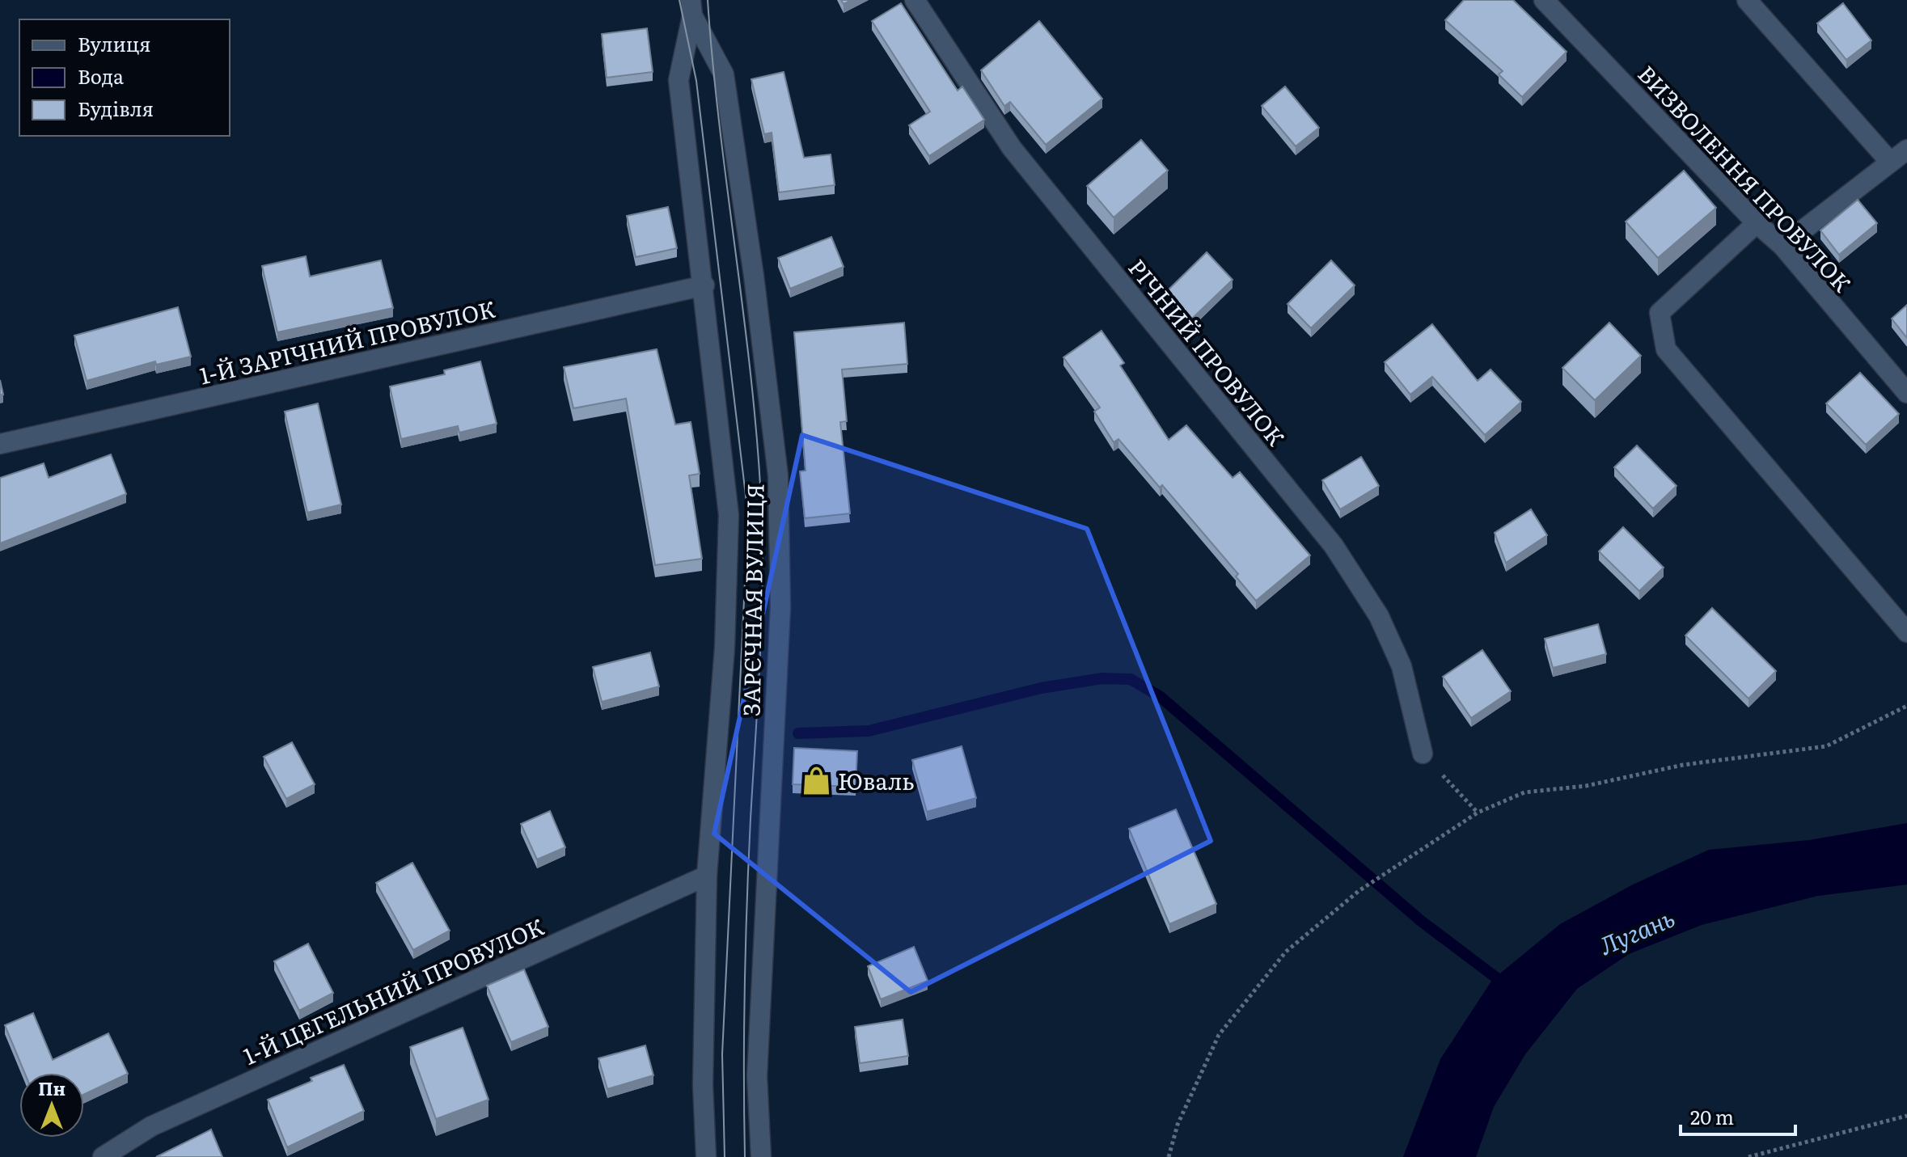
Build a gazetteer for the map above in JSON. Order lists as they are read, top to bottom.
{
  "streets": {
    "street": [
      "ВИЗВОЛЕННЯ ПРОВУЛОК",
      "1-Й ЗАРІЧНИЙ ПРОВУЛОК",
      "РІЧНИЙ ПРОВУЛОК",
      "ЗАРЄЧНАЯ ВУЛИЦЯ",
      "1-Й ЦЕГЕЛЬНИЙ ПРОВУЛОК"
    ]
  },
  "crossings": [
    ["1-Й ЗАРІЧНИЙ ПРОВУЛОК", "ЗАРЄЧНАЯ ВУЛИЦЯ"],
    ["ЗАРЄЧНАЯ ВУЛИЦЯ", "1-Й ЦЕГЕЛЬНИЙ ПРОВУЛОК"]
  ],
  "water": ["Лугань"],
  "places": {
    "shop": ["Юваль"]
  },
  "legend": ["Вулиця", "Вода", "Будівля"],
  "scale_bar": "20 m",
  "north": "top"
}
